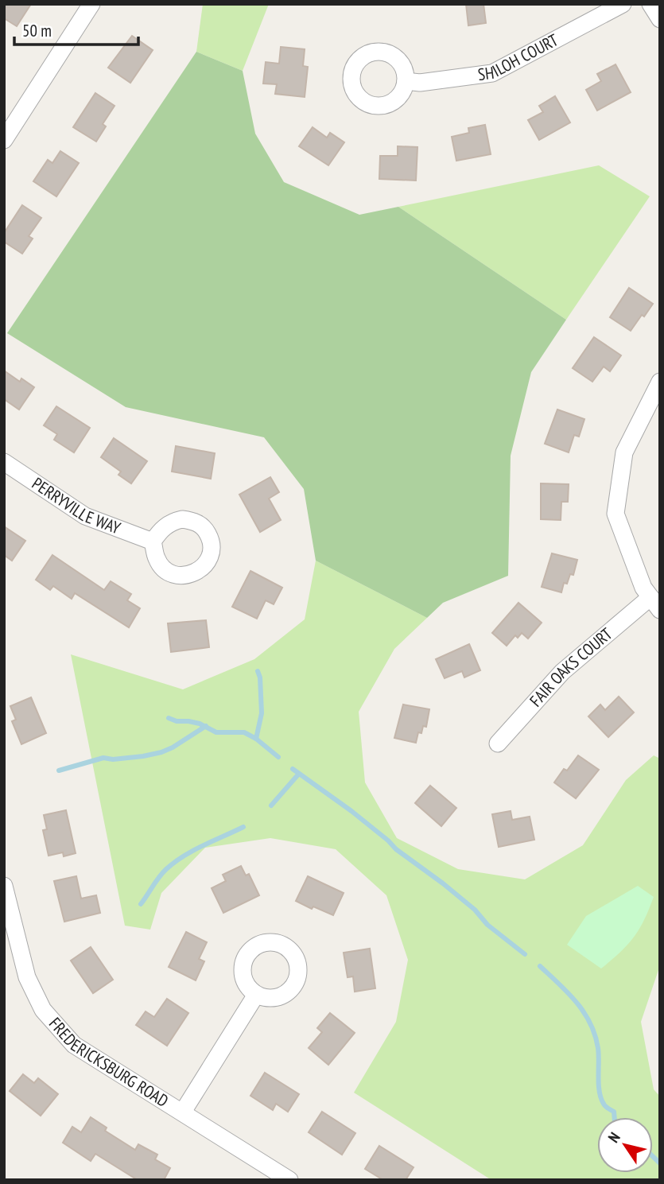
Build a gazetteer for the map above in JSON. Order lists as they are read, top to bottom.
{
  "streets": {
    "street": [
      "SHILOH COURT",
      "PERRYVILLE WAY",
      "FAIR OAKS COURT",
      "FREDERICKSBURG ROAD"
    ]
  },
  "scale_bar": "50 m",
  "north": "top left"
}
